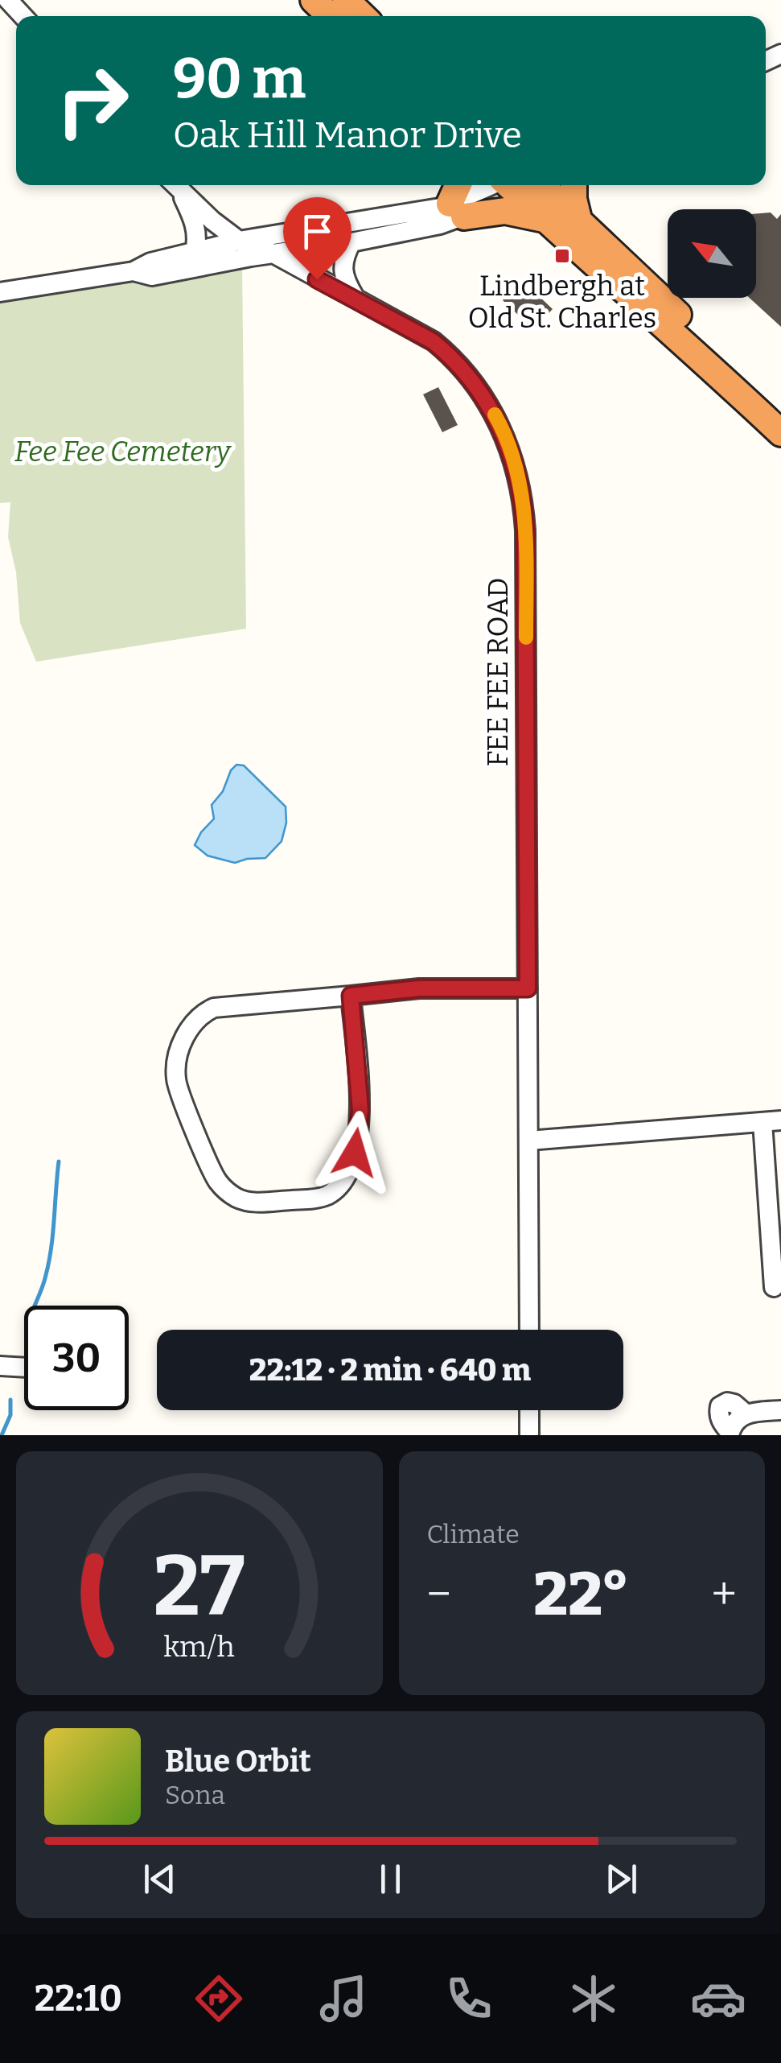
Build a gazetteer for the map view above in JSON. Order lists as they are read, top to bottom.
{
  "streets": {
    "street": ["FEE FEE ROAD"]
  },
  "parks": ["Fee Fee Cemetery"],
  "places": {
    "transit": ["Lindbergh at Old St. Charles"]
  },
  "north": "top left",
  "page": {
    "turn": ["90 m", "Oak Hill Manor Drive"],
    "limit": "30",
    "trip": "22:12 · 2 min · 640 m",
    "tile": "Climate",
    "heat": ["−", "22°", "+"],
    "song": ["Blue Orbit", "Sona"],
    "tabs": "22:10",
    "gauge": ["27", "km/h"]
  }
}
